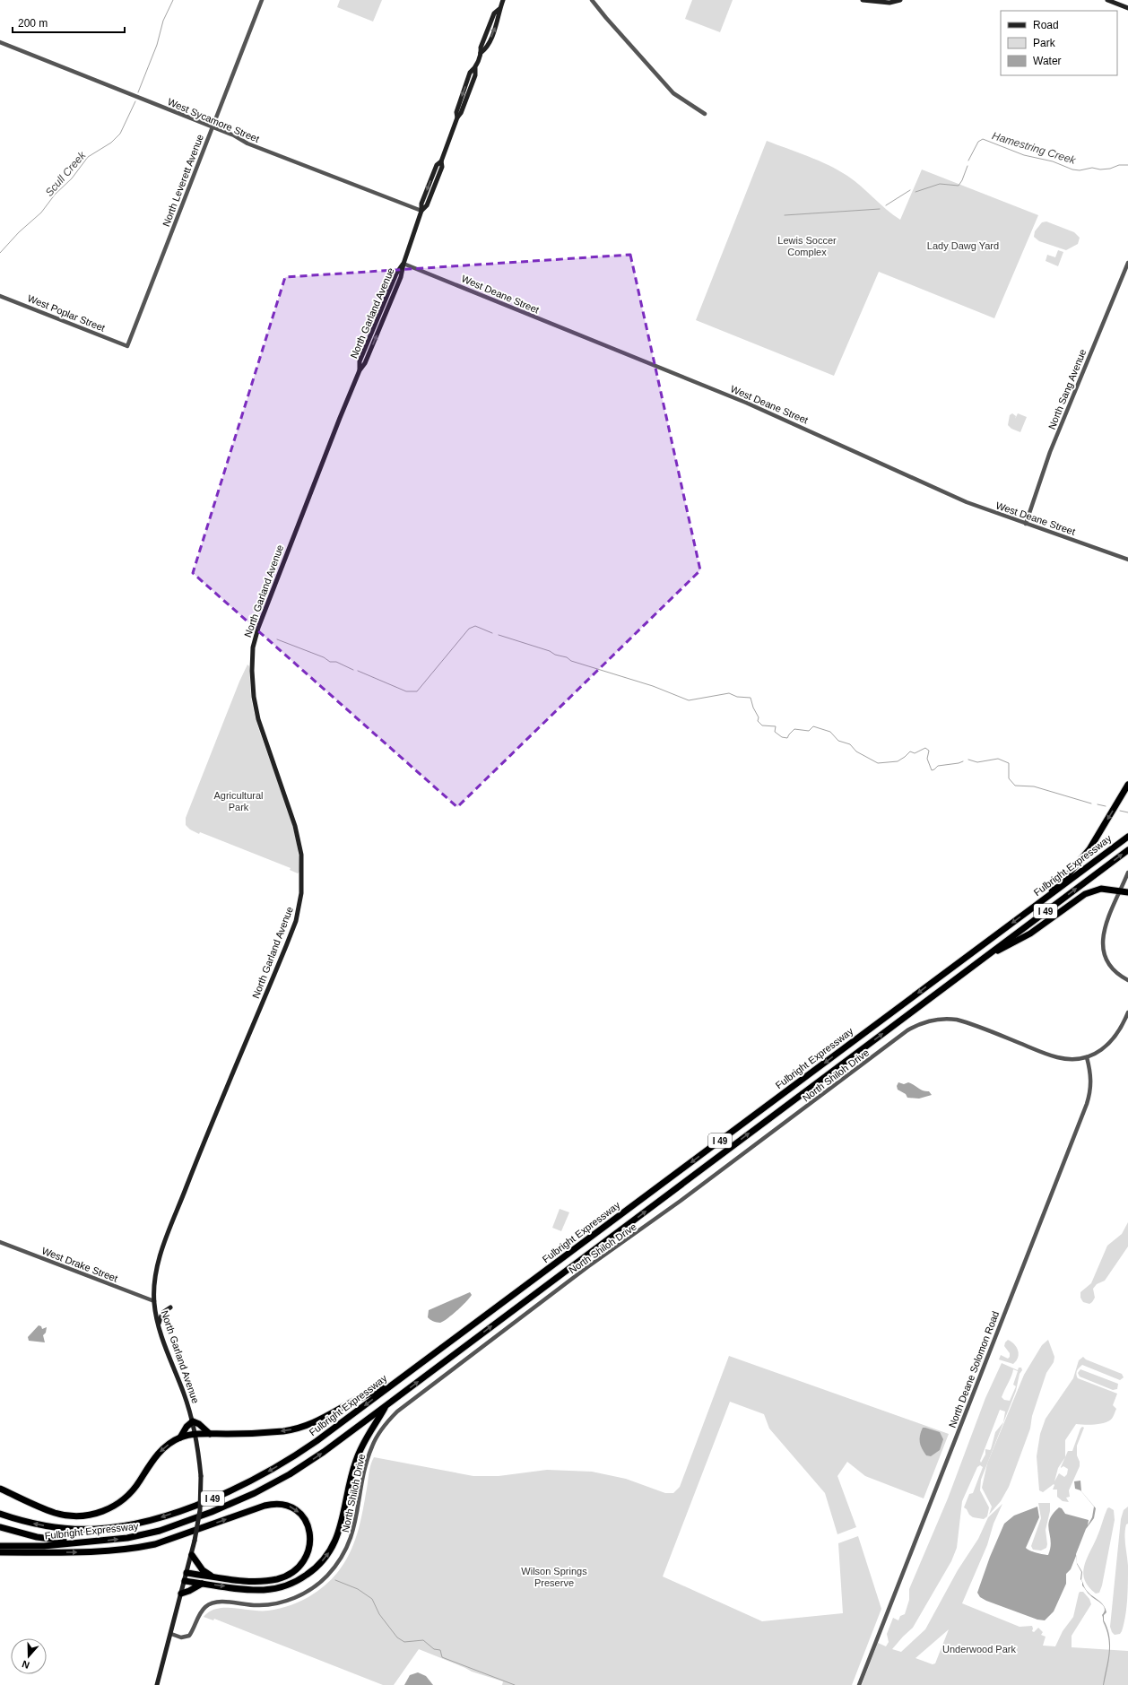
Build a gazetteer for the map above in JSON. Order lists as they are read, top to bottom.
{
  "streets": {
    "highway": ["Fulbright Expressway", "I 49"],
    "main road": ["North Garland Avenue"],
    "street": [
      "West Sycamore Street",
      "North Leverett Avenue",
      "West Deane Street",
      "West Poplar Street",
      "North Sang Avenue",
      "North Shiloh Drive",
      "West Drake Street",
      "North Deane Solomon Road"
    ]
  },
  "crossings": [
    ["West Sycamore Street", "North Leverett Avenue"],
    ["West Sycamore Street", "North Garland Avenue"],
    ["North Leverett Avenue", "West Poplar Street"],
    ["West Deane Street", "North Garland Avenue"],
    ["West Deane Street", "North Sang Avenue"],
    ["North Garland Avenue", "North Shiloh Drive"],
    ["North Garland Avenue", "West Drake Street"],
    ["Fulbright Expressway", "I 49"],
    ["North Shiloh Drive", "North Deane Solomon Road"]
  ],
  "water": ["Hamestring Creek", "Scull Creek"],
  "parks": [
    "Lewis Soccer Complex",
    "Lady Dawg Yard",
    "Agricultural Park",
    "Wilson Springs Preserve",
    "Underwood Park"
  ],
  "legend": ["Road", "Park", "Water"],
  "scale_bar": "200 m",
  "north": "bottom"
}
